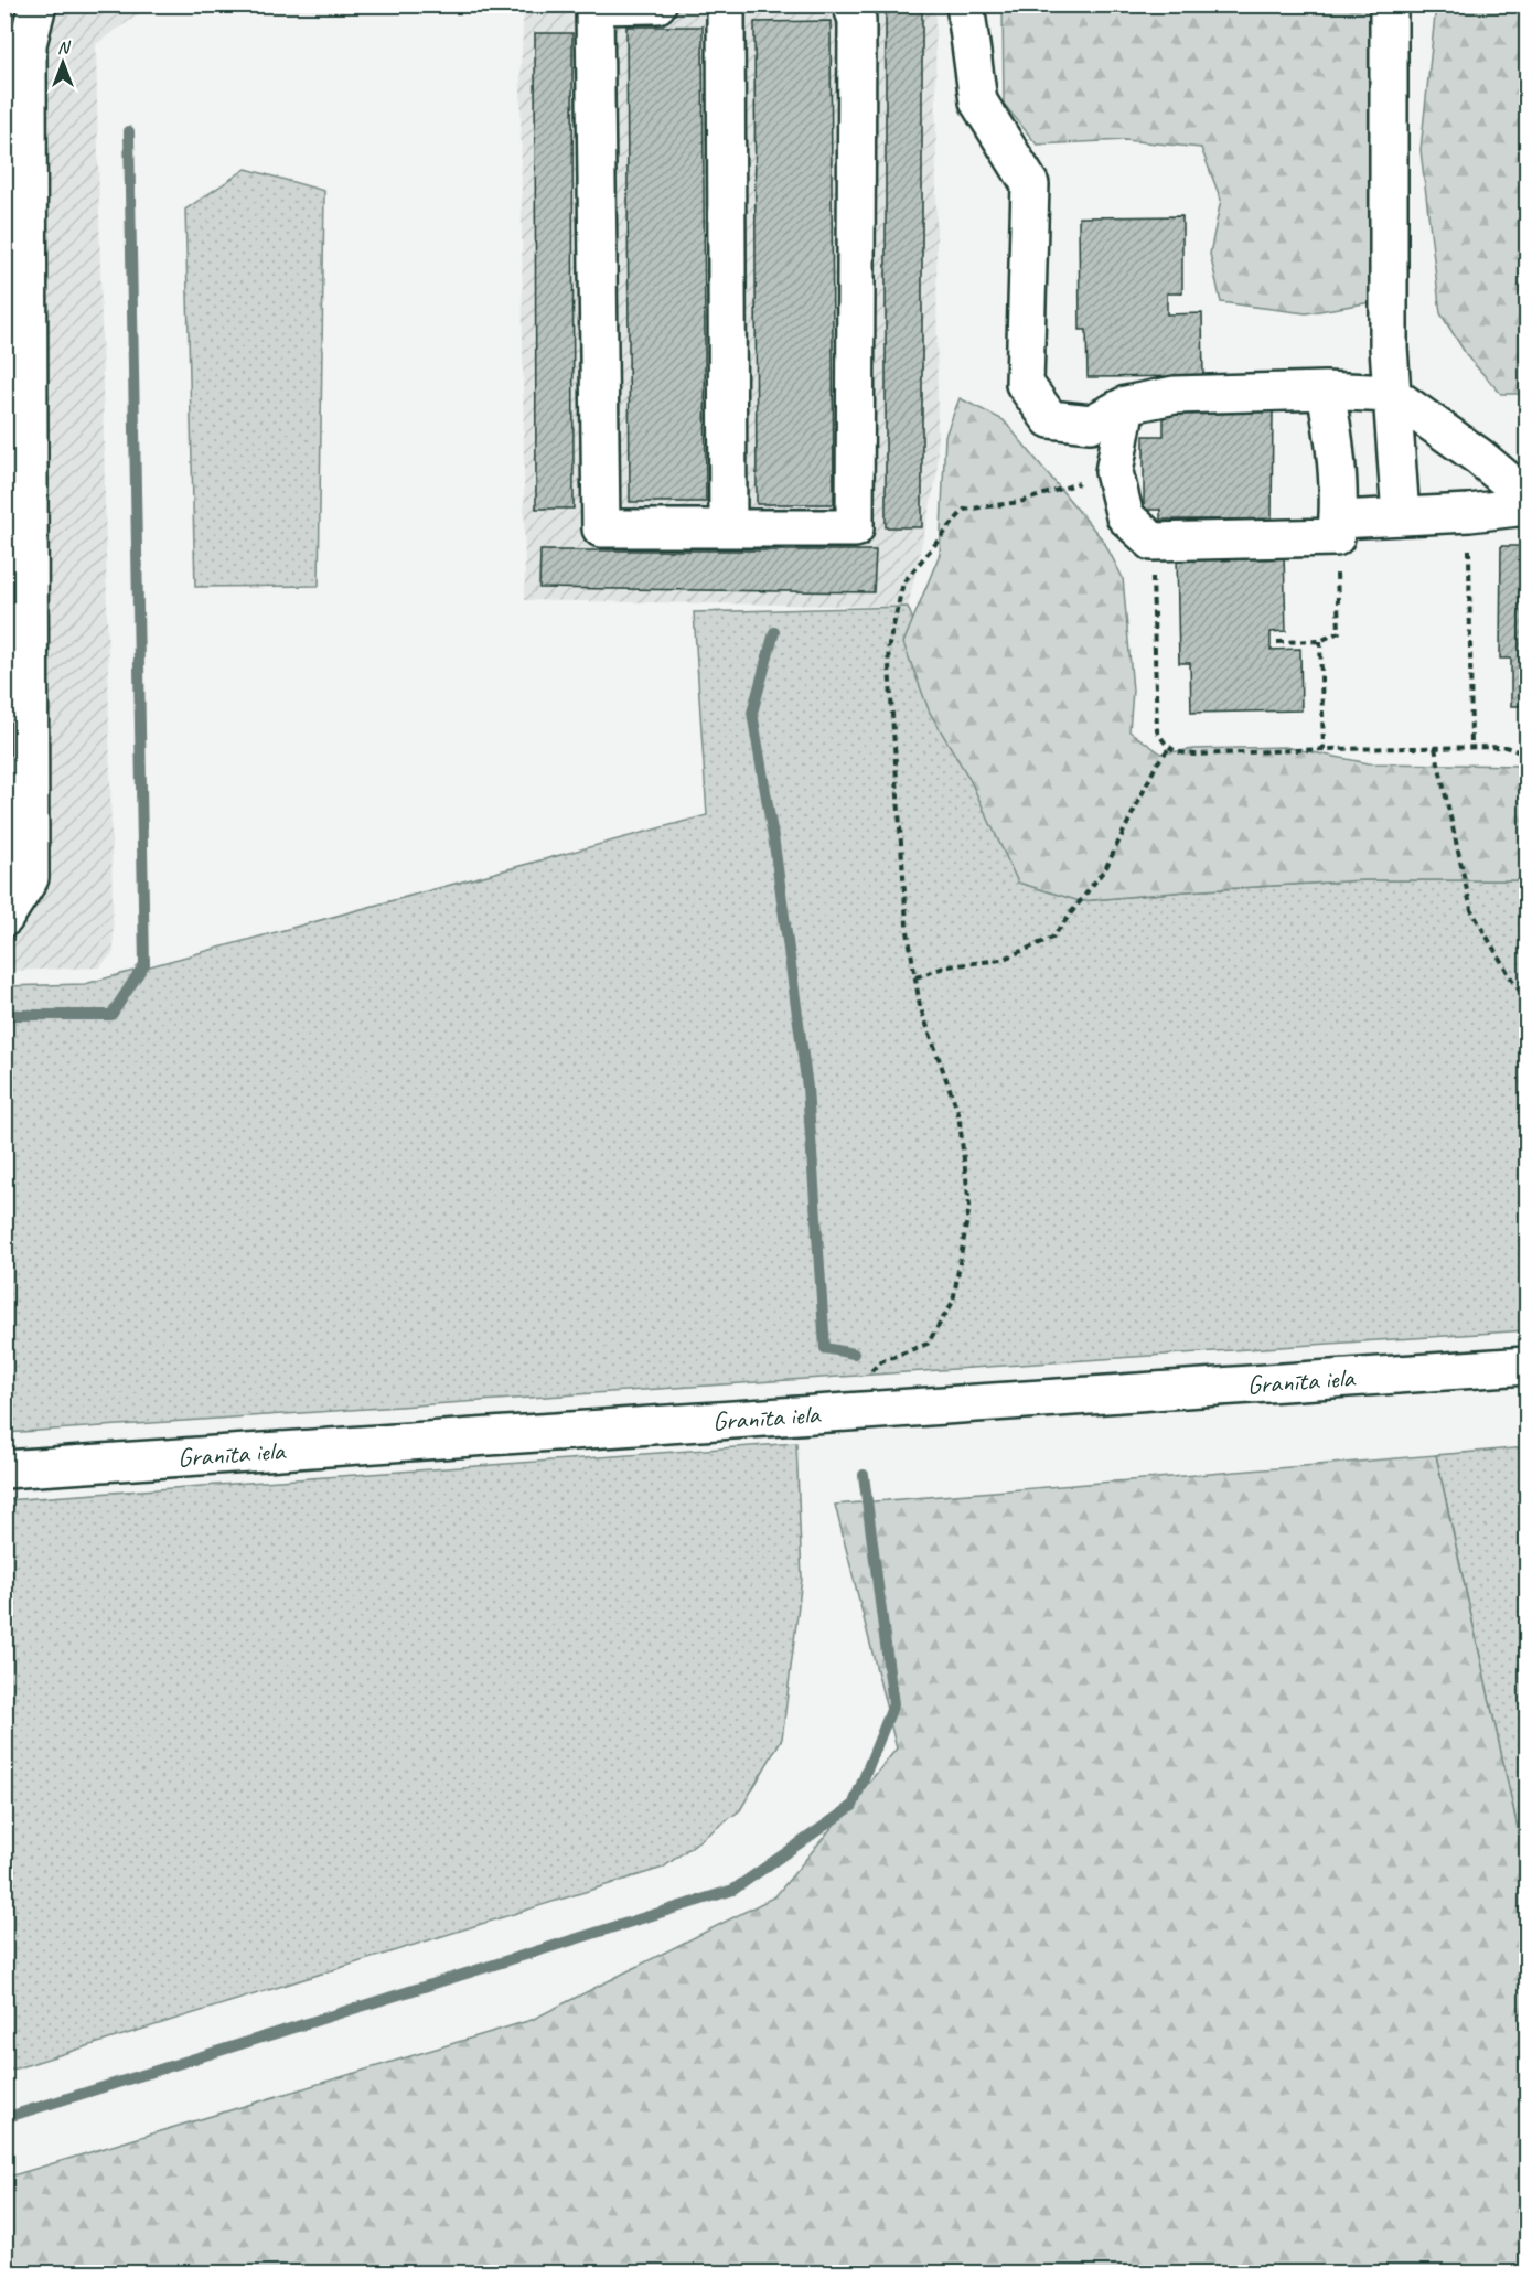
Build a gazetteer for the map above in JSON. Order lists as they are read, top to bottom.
{
  "streets": {
    "main road": ["Granīta iela"]
  },
  "north": "top"
}
